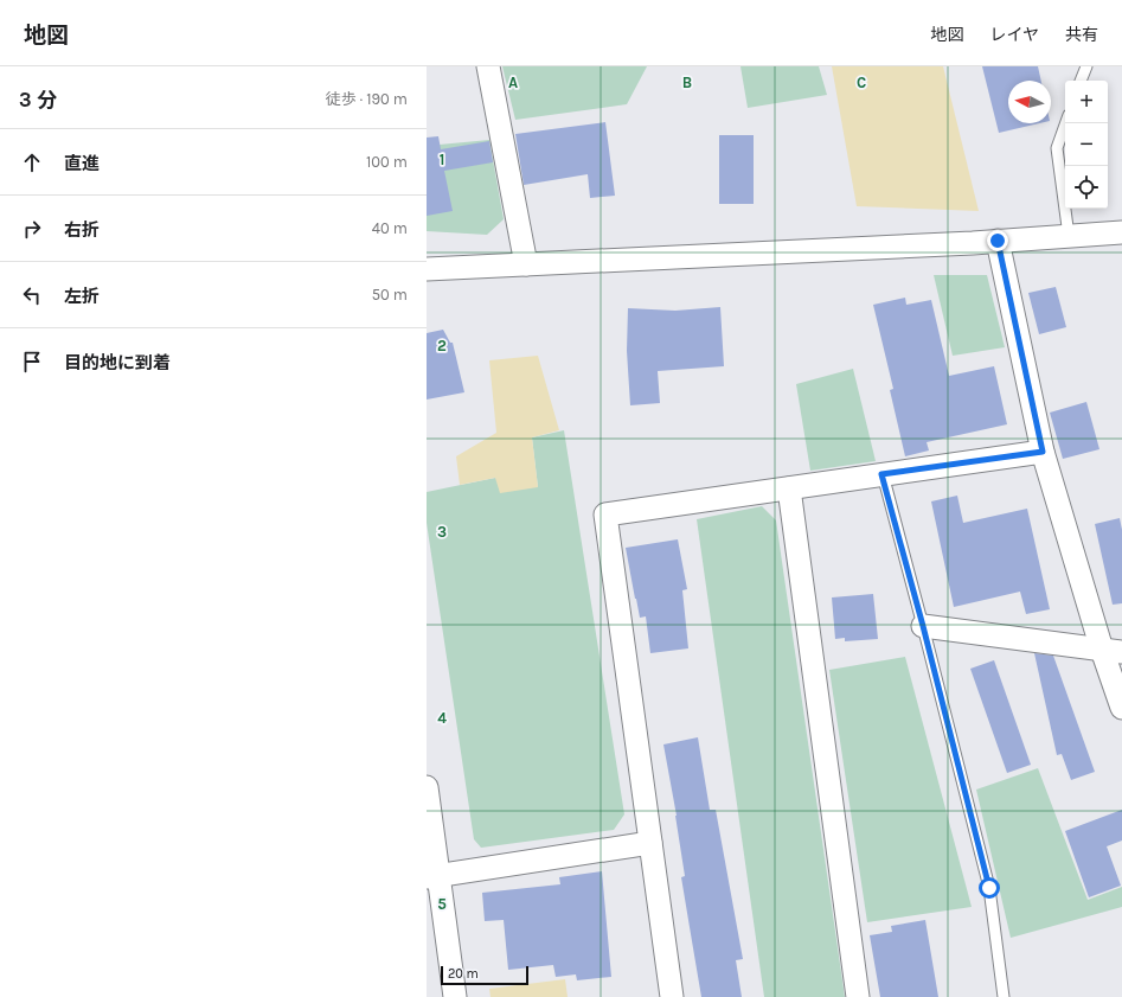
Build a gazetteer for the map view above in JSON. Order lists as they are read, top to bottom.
{
  "scale_bar": "20 m",
  "north": "left",
  "page": {
    "header": "地図",
    "nav": ["地図", "レイヤ", "共有"],
    "heading": ["3 分", "徒歩 · 190 m"],
    "map_buttons": ["+", "−"],
    "list": [
      ["直進", "100 m"],
      ["右折", "40 m"],
      ["左折", "50 m"],
      "目的地に到着"
    ],
    "scale": "20 m"
  },
  "grid": {
    "columns": ["A", "B", "C"],
    "rows": [
      "1",
      "2",
      "3",
      "4",
      "5"
    ]
  }
}
